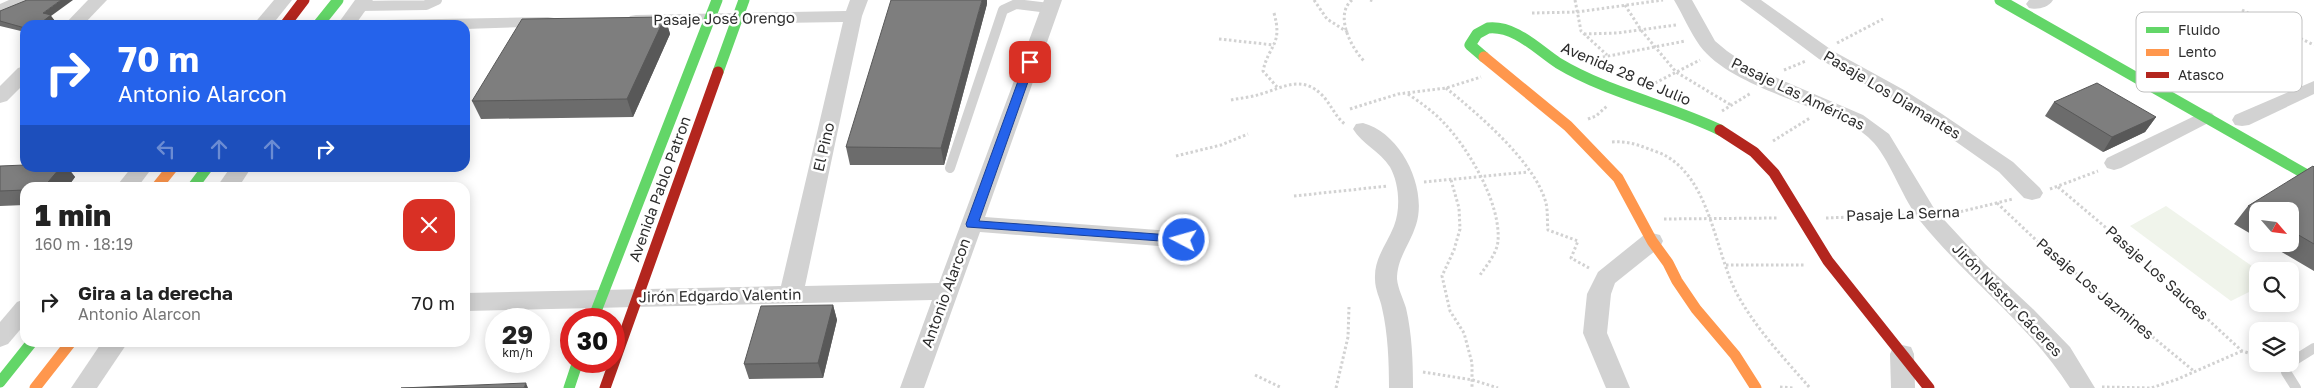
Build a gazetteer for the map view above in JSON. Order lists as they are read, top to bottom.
{
  "streets": {
    "street": [
      "Pasaje José Orengo",
      "Avenida 28 de Julio",
      "Pasaje Las Américas",
      "Pasaje Los Diamantes",
      "El Pino",
      "Avenida Pablo Patron",
      "Antonio Alarcon",
      "Jirón Edgardo Valentin",
      "Jirón Néstor Cáceres"
    ],
    "path": ["Pasaje La Serna", "Pasaje Los Sauces", "Pasaje Los Jazmines"]
  },
  "crossings": [
    ["Pasaje José Orengo", "El Pino"],
    ["Pasaje José Orengo", "Avenida Pablo Patron"],
    ["Avenida 28 de Julio", "Pasaje La Serna"],
    ["Pasaje Las Américas", "Pasaje La Serna"],
    ["Pasaje Las Américas", "Jirón Néstor Cáceres"],
    ["Pasaje Los Diamantes", "Pasaje La Serna"],
    ["El Pino", "Jirón Edgardo Valentin"],
    ["Avenida Pablo Patron", "Jirón Edgardo Valentin"],
    ["Pasaje La Serna", "Pasaje Los Sauces"],
    ["Pasaje La Serna", "Pasaje Los Jazmines"],
    ["Pasaje La Serna", "Jirón Néstor Cáceres"],
    ["Antonio Alarcon", "Jirón Edgardo Valentin"]
  ],
  "legend": ["Fluido", "Lento", "Atasco"],
  "north": "bottom right",
  "page": {
    "turn": ["70 m", "Antonio Alarcon"],
    "heading": ["1 min", "160 m · 18:19"],
    "list": [
      {
        "name": "Gira a la derecha",
        "note": "Antonio Alarcon",
        "value": "70 m"
      }
    ],
    "speed": "29 km/h",
    "limit": "30"
  }
}
